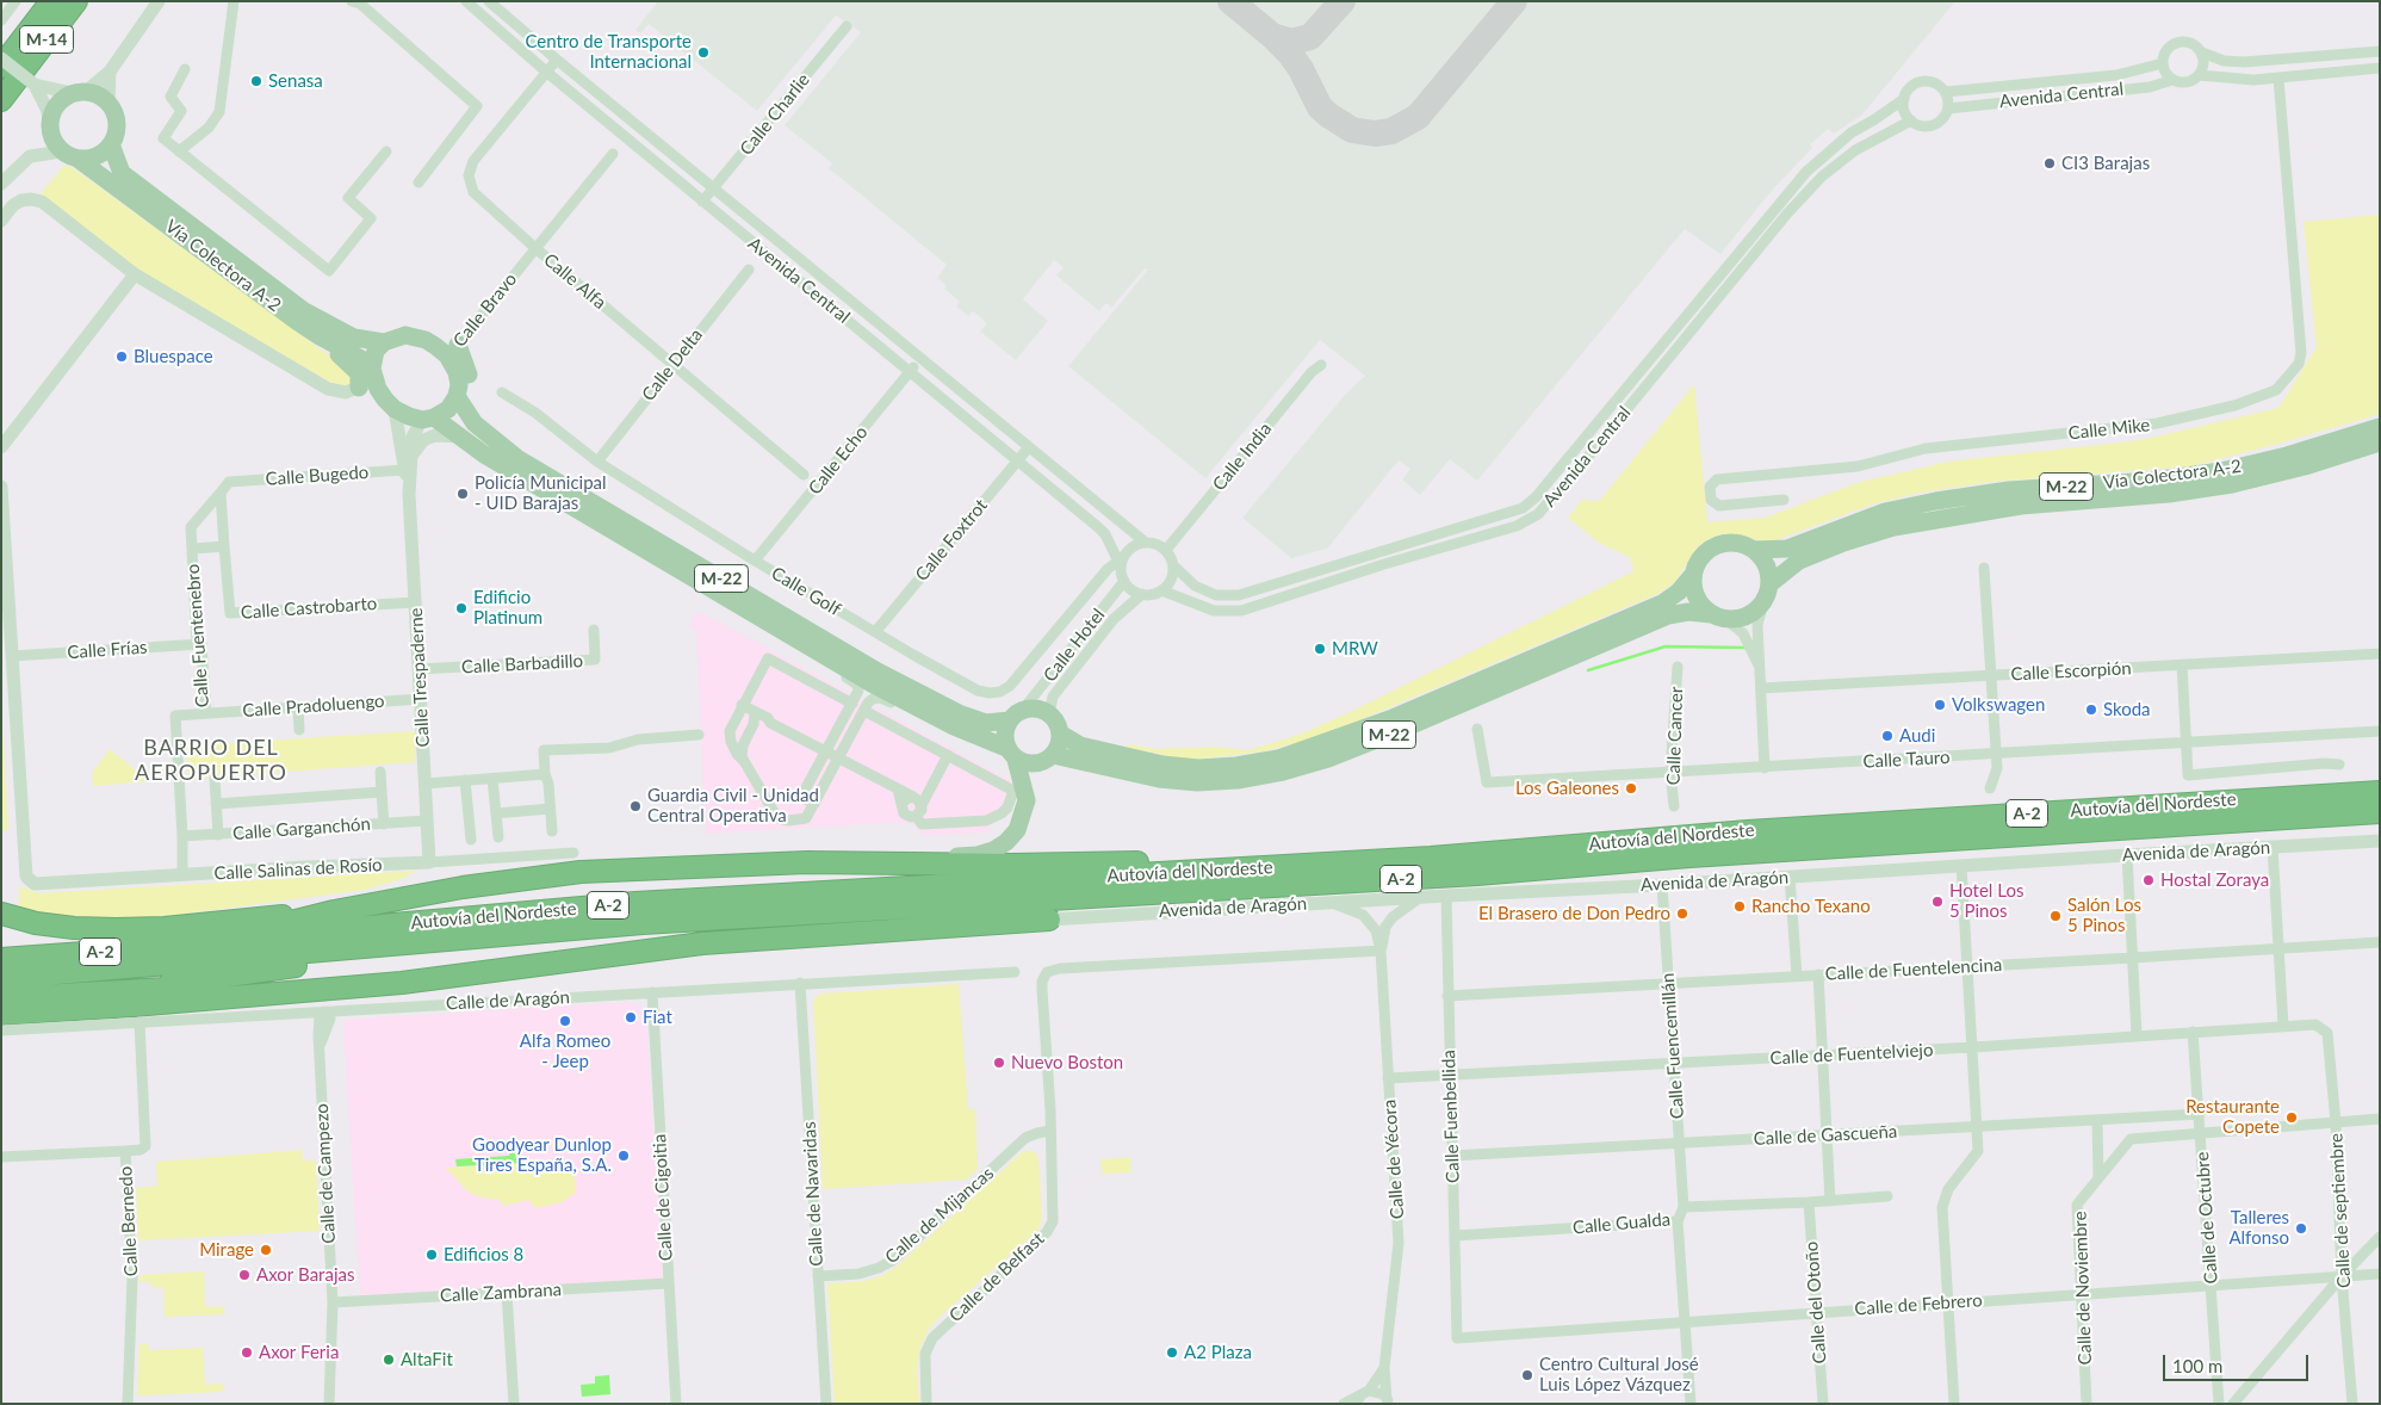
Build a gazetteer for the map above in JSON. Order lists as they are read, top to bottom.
{
  "streets": {
    "highway": ["M-14", "Autovía del Nordeste", "A-2"],
    "main road": ["Vía Colectora A-2", "M-22"],
    "street": [
      "Avenida Central",
      "Calle Charlie",
      "Calle Alfa",
      "Calle Bravo",
      "Calle Delta",
      "Calle Mike",
      "Calle India",
      "Calle Echo",
      "Calle Bugedo",
      "Calle Foxtrot",
      "Calle Golf",
      "Calle Castrobarto",
      "Calle Fuentenebro",
      "Calle Hotel",
      "Calle Frías",
      "Calle Barbadillo",
      "Calle Escorpión",
      "Calle Trespaderne",
      "Calle Pradoluengo",
      "Calle Cancer",
      "Calle Tauro",
      "Calle Garganchón",
      "Avenida de Aragón",
      "Calle Salinas de Rosío",
      "Calle de Fuentelencina",
      "Calle de Aragón",
      "Calle Fuencemillán",
      "Calle de Fuentelviejo",
      "Calle Fuenbellida",
      "Calle de Gascueña",
      "Calle de Yécora",
      "Calle de Campezo",
      "Calle de Navaridas",
      "Calle de Cigoitia",
      "Calle de septiembre",
      "Calle de Mijancas",
      "Calle de Octubre",
      "Calle Bernedo",
      "Calle Gualda",
      "Calle de Belfast",
      "Calle de Noviembre",
      "Calle Zambrana",
      "Calle del Otoño",
      "Calle de Febrero"
    ]
  },
  "crossings": [
    ["Avenida Central", "Calle Charlie"],
    ["Avenida Central", "Calle Alfa"],
    ["Avenida Central", "Calle India"],
    ["Avenida Central", "Calle Echo"],
    ["Avenida Central", "Calle Foxtrot"],
    ["Avenida Central", "Calle Golf"],
    ["Avenida Central", "Calle Hotel"],
    ["Vía Colectora A-2", "Calle Bravo"],
    ["Vía Colectora A-2", "M-22"],
    ["Vía Colectora A-2", "Calle Trespaderne"],
    ["Calle Alfa", "Calle Bravo"],
    ["Calle Alfa", "Calle Delta"],
    ["Calle Bravo", "M-22"],
    ["Calle Bravo", "Calle Trespaderne"],
    ["Calle Delta", "Calle Golf"],
    ["Calle India", "Calle Golf"],
    ["Calle India", "Calle Hotel"],
    ["Calle Echo", "Calle Golf"],
    ["Calle Bugedo", "Calle Castrobarto"],
    ["Calle Bugedo", "Calle Fuentenebro"],
    ["Calle Bugedo", "Calle Trespaderne"],
    ["M-22", "Calle Hotel"],
    ["M-22", "Calle Trespaderne"],
    ["Calle Foxtrot", "Calle Golf"],
    ["Calle Golf", "Calle Hotel"],
    ["Calle Castrobarto", "Calle Fuentenebro"],
    ["Calle Castrobarto", "Calle Trespaderne"],
    ["Calle Fuentenebro", "Calle Frías"],
    ["Calle Fuentenebro", "Calle Pradoluengo"],
    ["Calle Fuentenebro", "Calle Garganchón"],
    ["Calle Fuentenebro", "Calle Salinas de Rosío"],
    ["Calle Frías", "Calle Salinas de Rosío"],
    ["Calle Barbadillo", "Calle Trespaderne"],
    ["Calle Trespaderne", "Calle Pradoluengo"],
    ["Calle Trespaderne", "Calle Garganchón"],
    ["Calle Trespaderne", "Calle Salinas de Rosío"],
    ["Calle Cancer", "Calle Tauro"],
    ["Avenida de Aragón", "Calle Fuencemillán"],
    ["Avenida de Aragón", "Calle Fuenbellida"],
    ["Avenida de Aragón", "Calle de Yécora"],
    ["Calle de Fuentelencina", "Calle Fuencemillán"],
    ["Calle de Fuentelencina", "Calle Fuenbellida"],
    ["Calle de Aragón", "Calle de Campezo"],
    ["Calle de Aragón", "Calle de Navaridas"],
    ["Calle de Aragón", "Calle de Cigoitia"],
    ["Calle de Aragón", "Calle Bernedo"],
    ["Calle Fuencemillán", "Calle de Fuentelviejo"],
    ["Calle Fuencemillán", "Calle de Gascueña"],
    ["Calle Fuencemillán", "Calle Gualda"],
    ["Calle de Fuentelviejo", "Calle Fuenbellida"],
    ["Calle de Fuentelviejo", "Calle de Yécora"],
    ["Calle de Fuentelviejo", "Calle de septiembre"],
    ["Calle de Fuentelviejo", "Calle de Octubre"],
    ["Calle Fuenbellida", "Calle de Gascueña"],
    ["Calle Fuenbellida", "Calle Gualda"],
    ["Calle Fuenbellida", "Calle de Febrero"],
    ["Calle de Gascueña", "Calle de Octubre"],
    ["Calle de Yécora", "Calle de Belfast"],
    ["Calle de Campezo", "Calle Zambrana"],
    ["Calle de Navaridas", "Calle de Mijancas"],
    ["Calle de Cigoitia", "Calle Zambrana"],
    ["Calle de septiembre", "Calle de Noviembre"],
    ["Calle de septiembre", "Calle de Febrero"],
    ["Calle de Mijancas", "Calle de Belfast"],
    ["Calle de Octubre", "Calle de Noviembre"],
    ["Calle de Octubre", "Calle de Febrero"],
    ["Calle Gualda", "Calle del Otoño"],
    ["Calle de Noviembre", "Calle de Febrero"],
    ["Calle del Otoño", "Calle de Febrero"]
  ],
  "districts": ["BARRIO DEL AEROPUERTO"],
  "places": [
    "Centro de Transporte Internacional",
    "Senasa",
    "CI3 Barajas",
    "Bluespace",
    "Policía Municipal - UID Barajas",
    "Edificio Platinum",
    "MRW",
    "Volkswagen",
    "Skoda",
    "Audi",
    "Los Galeones",
    "Guardia Civil - Unidad Central Operativa",
    "Hostal Zoraya",
    "Hotel Los 5 Pinos",
    "Rancho Texano",
    "El Brasero de Don Pedro",
    "Salón Los 5 Pinos",
    "Fiat",
    "Alfa Romeo - Jeep",
    "Nuevo Boston",
    "Restaurante Copete",
    "Goodyear Dunlop Tires España, S.A.",
    "Talleres Alfonso",
    "Mirage",
    "Edificios 8",
    "Axor Barajas",
    "Axor Feria",
    "A2 Plaza",
    "AltaFit",
    "Centro Cultural José Luis López Vázquez"
  ],
  "scale_bar": "100 m"
}
